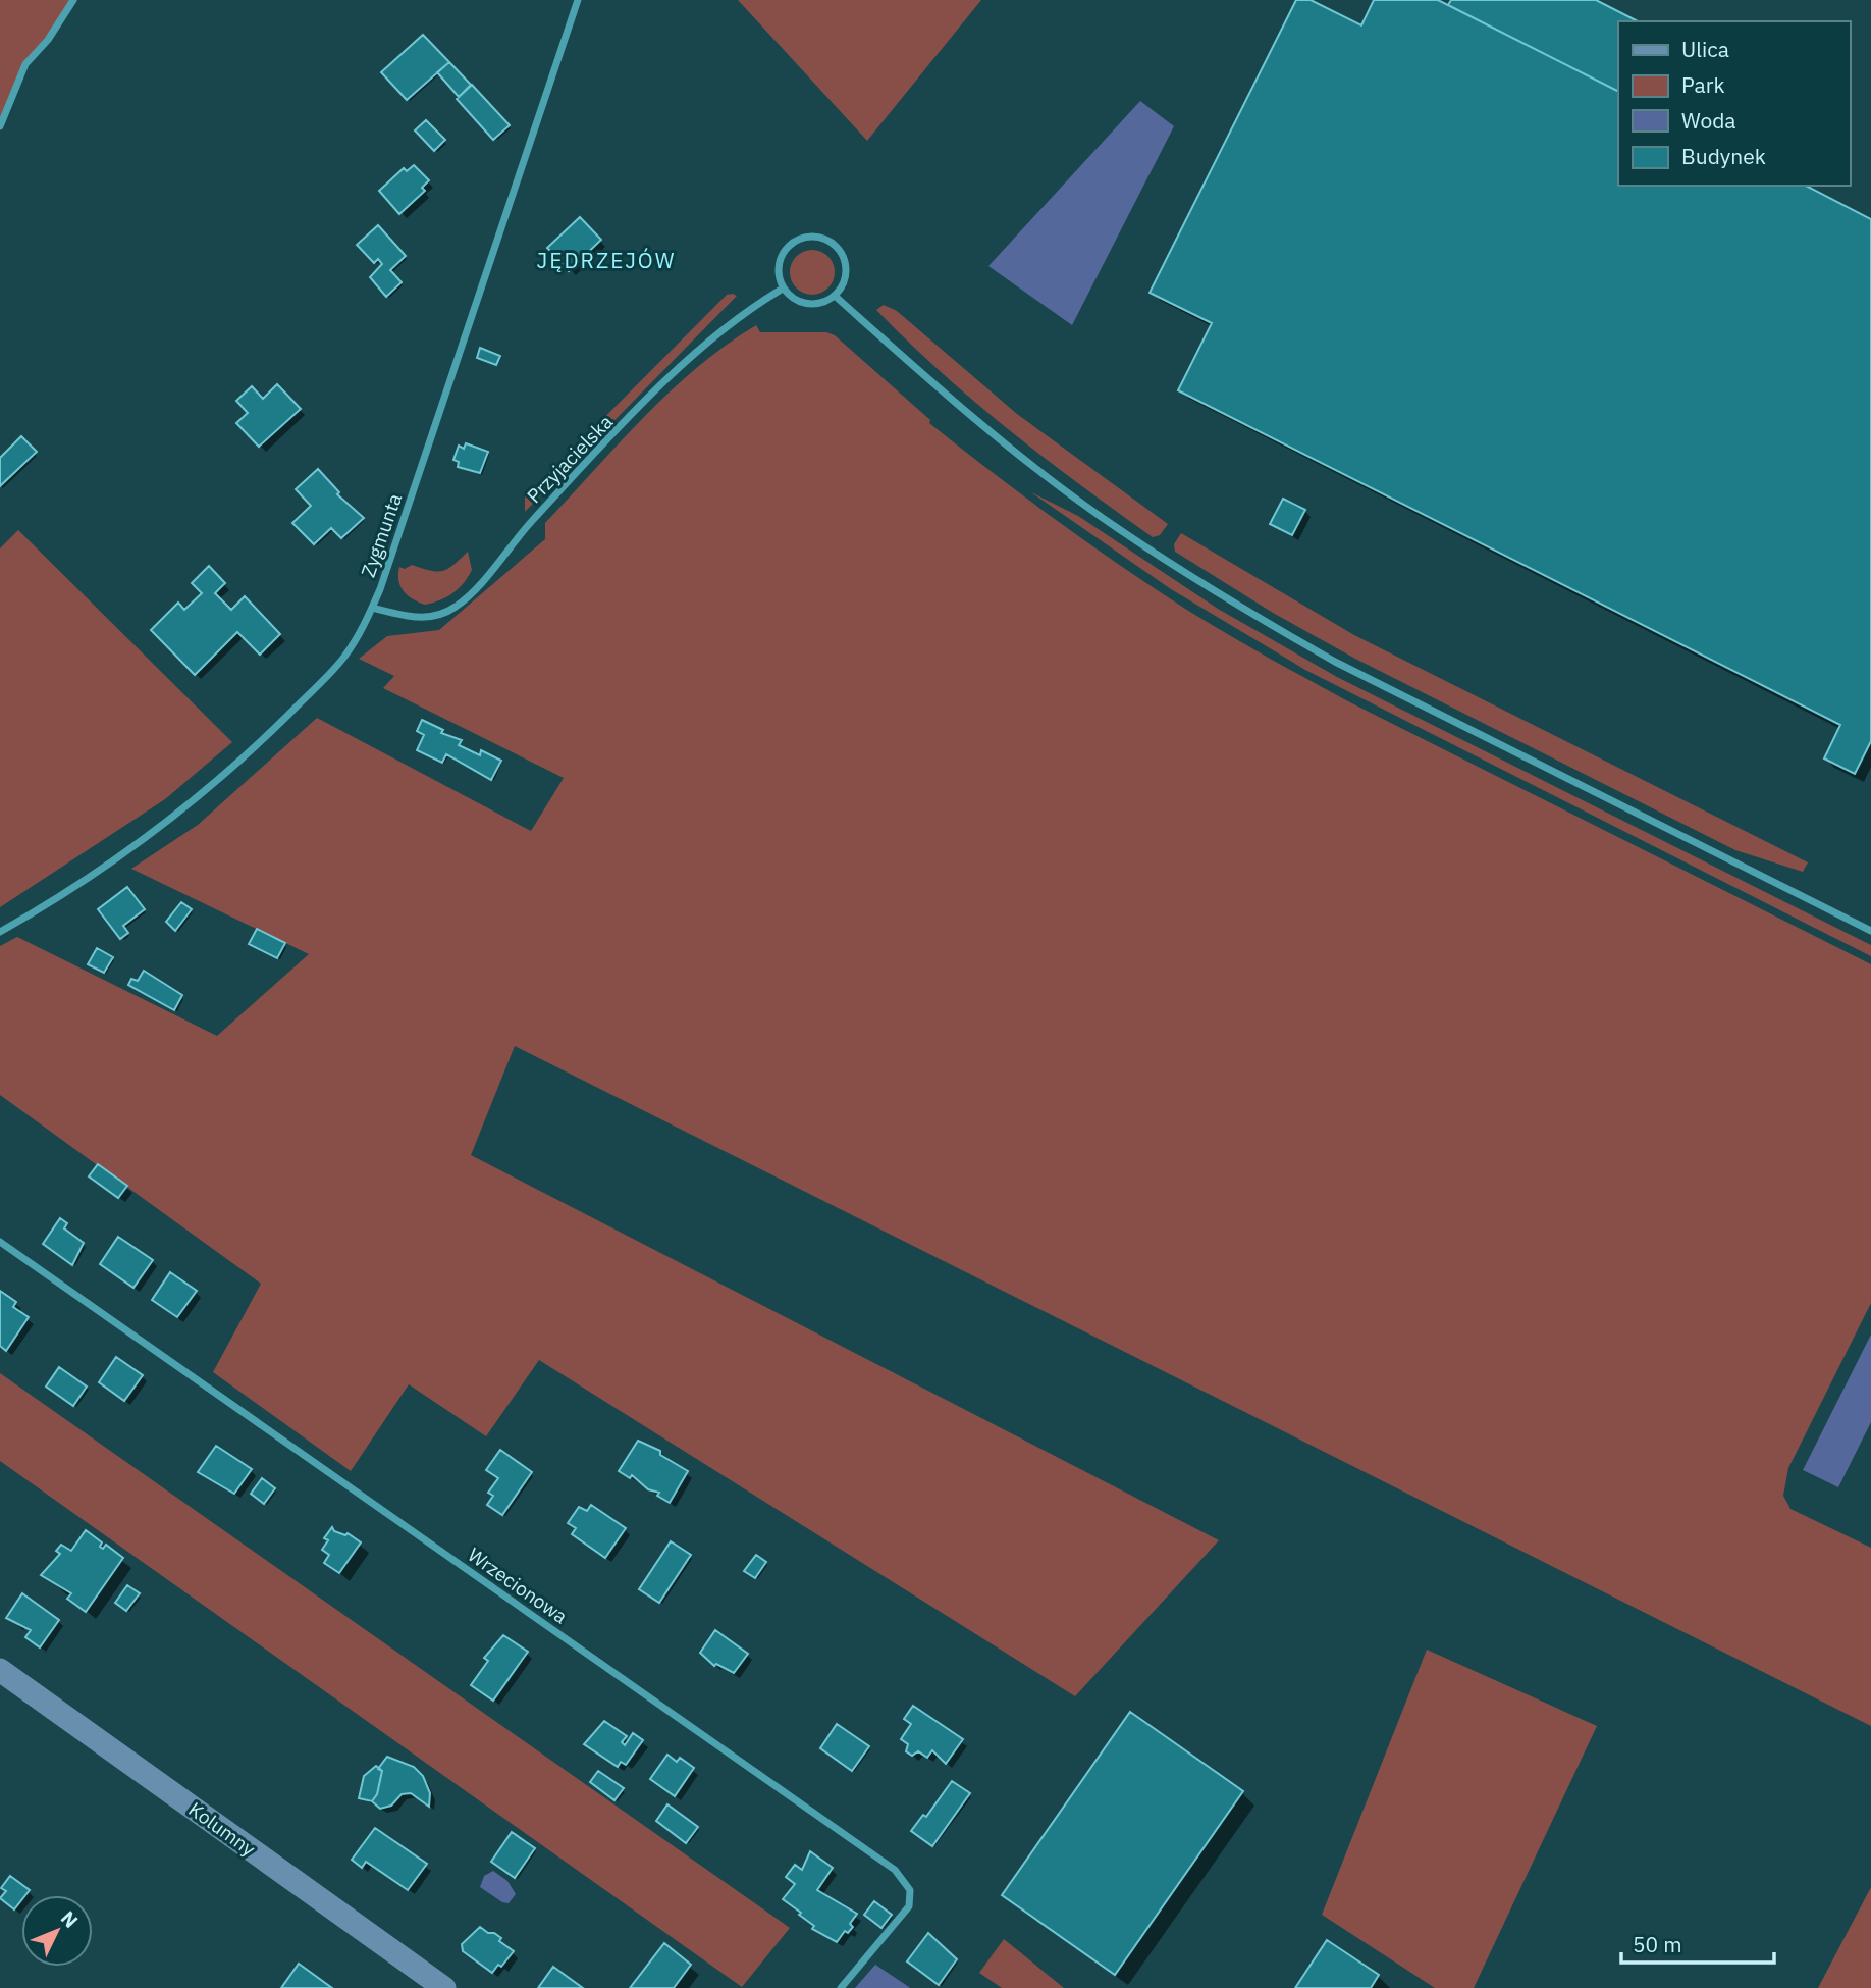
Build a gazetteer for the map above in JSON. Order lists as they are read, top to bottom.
{
  "streets": {
    "street": [
      "Przyjacielska",
      "Zygmunta",
      "Wrzecionowa",
      "Kolumny"
    ]
  },
  "crossings": [
    ["Przyjacielska", "Zygmunta"]
  ],
  "districts": ["JĘDRZEJÓW"],
  "legend": [
    "Ulica",
    "Park",
    "Woda",
    "Budynek"
  ],
  "scale_bar": "50 m",
  "north": "top right"
}
